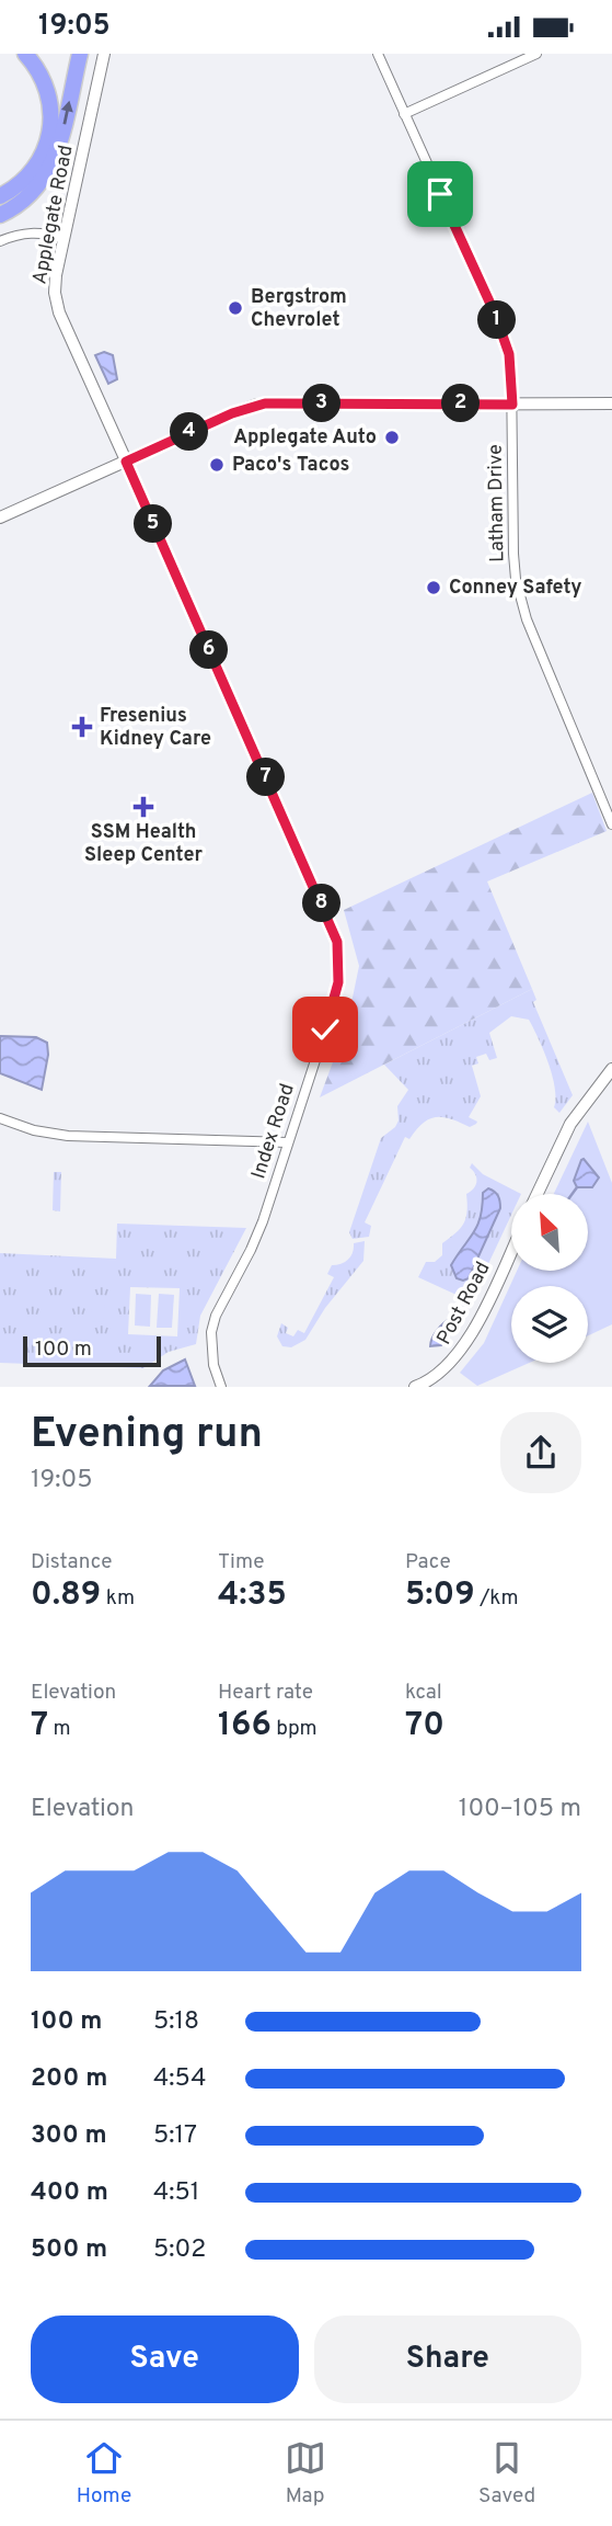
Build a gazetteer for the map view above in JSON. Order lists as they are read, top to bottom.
{
  "streets": {
    "street": [
      "Applegate Road",
      "Latham Drive",
      "Index Road",
      "Post Road"
    ]
  },
  "crossings": [
    ["Applegate Road", "Index Road"]
  ],
  "places": {
    "other": [
      "Bergstrom Chevrolet",
      "Applegate Auto",
      "Paco's Tacos",
      "Conney Safety"
    ],
    "health": ["Fresenius Kidney Care", "SSM Health Sleep Center"]
  },
  "scale_bar": "100 m",
  "north": "top left",
  "page": {
    "status": "19:05",
    "pins": [
      "1",
      "2",
      "3",
      "4",
      "5",
      "6",
      "7",
      "8"
    ],
    "scale": "100 m",
    "heading": ["Evening run", "19:05"],
    "stats": [
      ["Distance", "0.89 km"],
      ["Time", "4:35"],
      ["Pace", "5:09 /km"],
      ["Elevation", "7 m"],
      ["Heart rate", "166 bpm"],
      ["kcal", "70"]
    ],
    "chart": ["Elevation", "100–105 m"],
    "list": [
      {
        "name": "100 m",
        "note": "5:18"
      },
      {
        "name": "200 m",
        "note": "4:54"
      },
      {
        "name": "300 m",
        "note": "5:17"
      },
      {
        "name": "400 m",
        "note": "4:51"
      },
      {
        "name": "500 m",
        "note": "5:02"
      }
    ],
    "buttons": ["Save", "Share"],
    "tabs": ["Home", "Map", "Saved"]
  }
}
